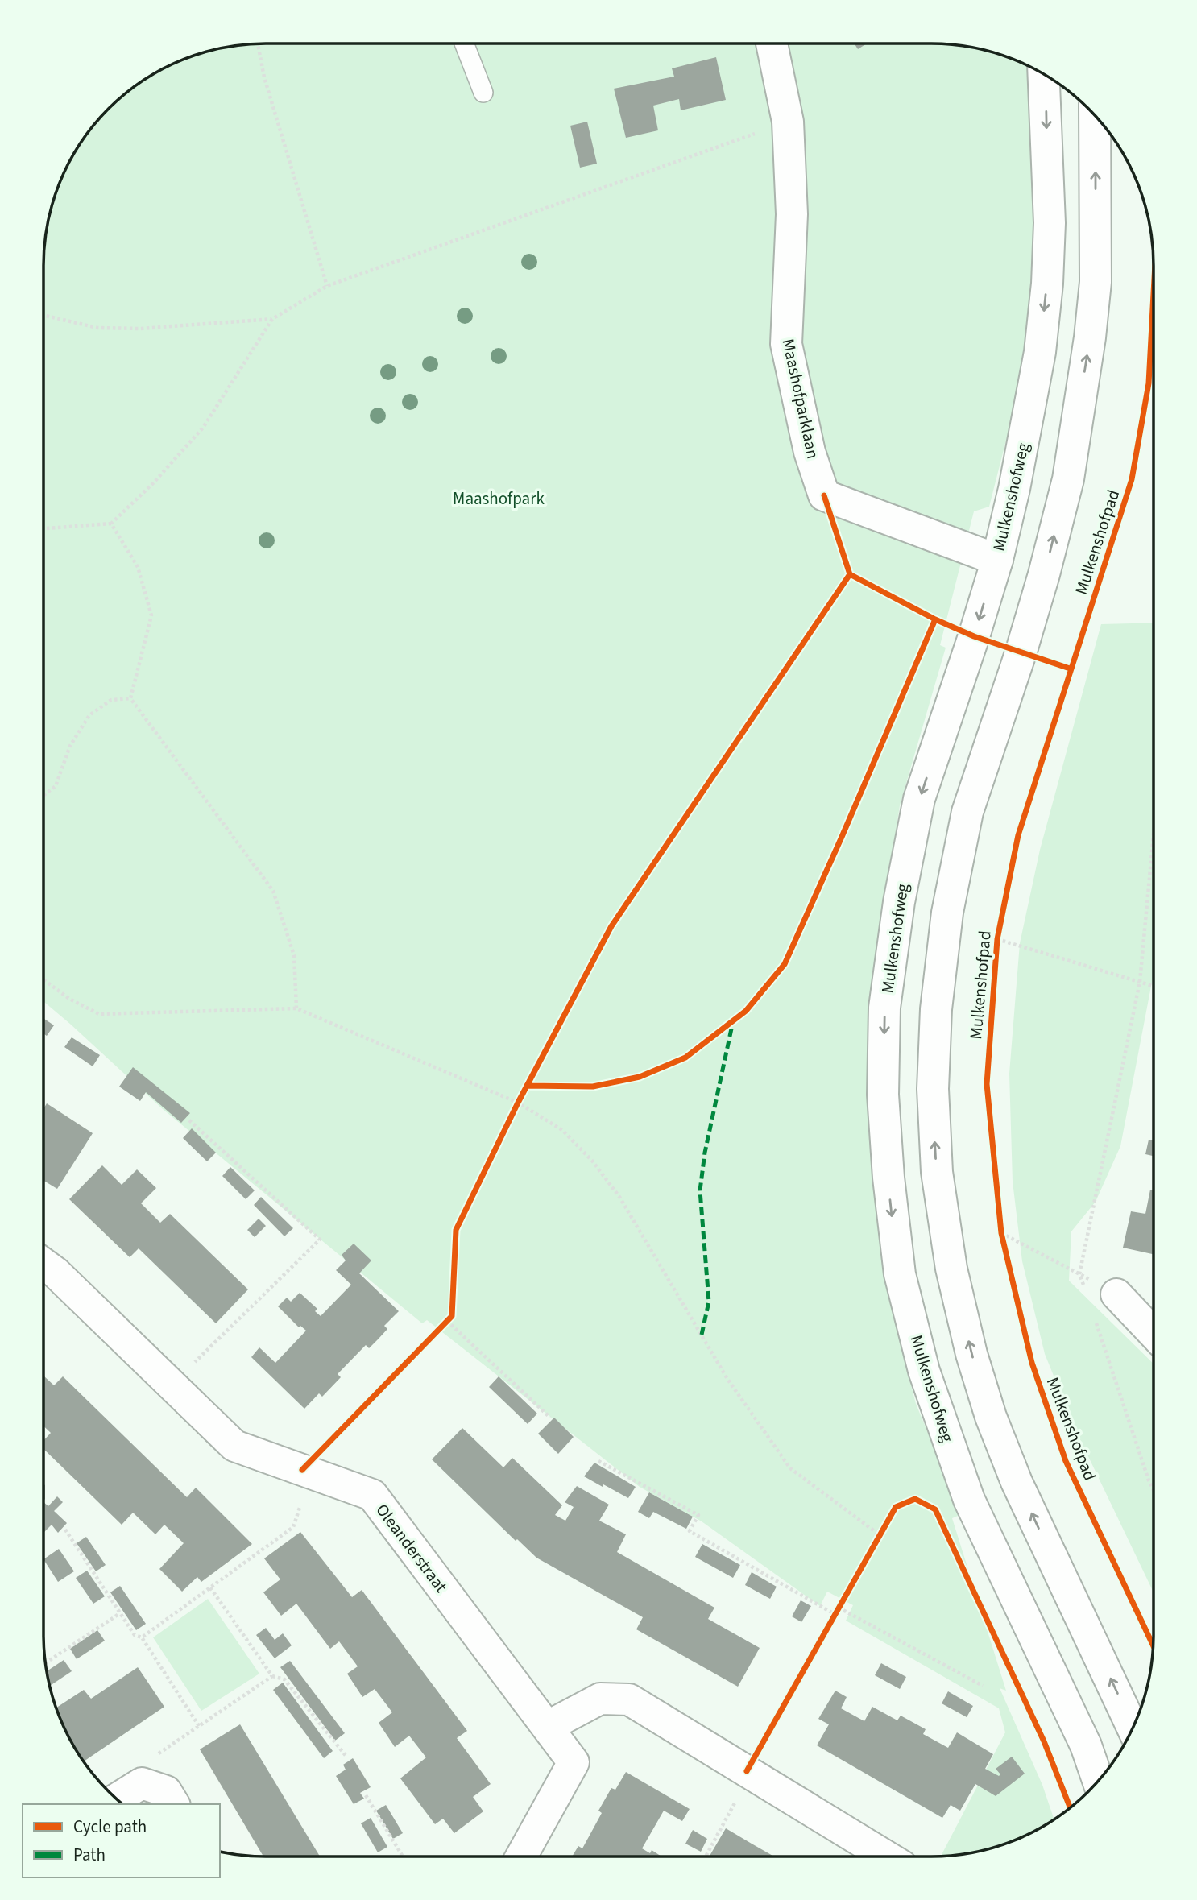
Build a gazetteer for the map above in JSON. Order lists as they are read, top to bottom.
{
  "streets": {
    "street": ["Maashofparklaan", "Mulkenshofweg", "Oleanderstraat"],
    "cycle path": ["Mulkenshofpad"]
  },
  "crossings": [
    ["Maashofparklaan", "Mulkenshofweg"]
  ],
  "parks": ["Maashofpark"],
  "legend": ["Cycle path", "Path"]
}
